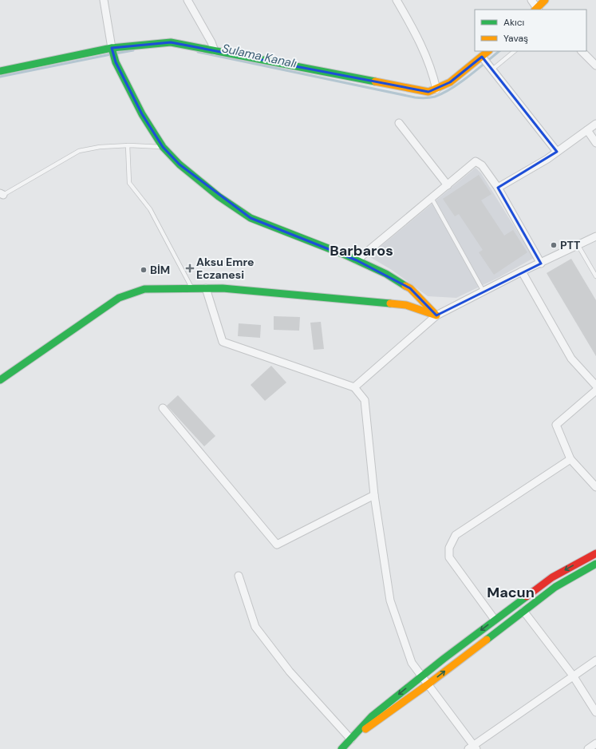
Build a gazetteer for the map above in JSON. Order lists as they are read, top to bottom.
{
  "districts": ["Barbaros", "Macun"],
  "water": ["Sulama Kanalı"],
  "places": {
    "other": ["PTT", "BİM"],
    "health": ["Aksu Emre Eczanesi"]
  },
  "legend": ["Akıcı", "Yavaş"]
}
